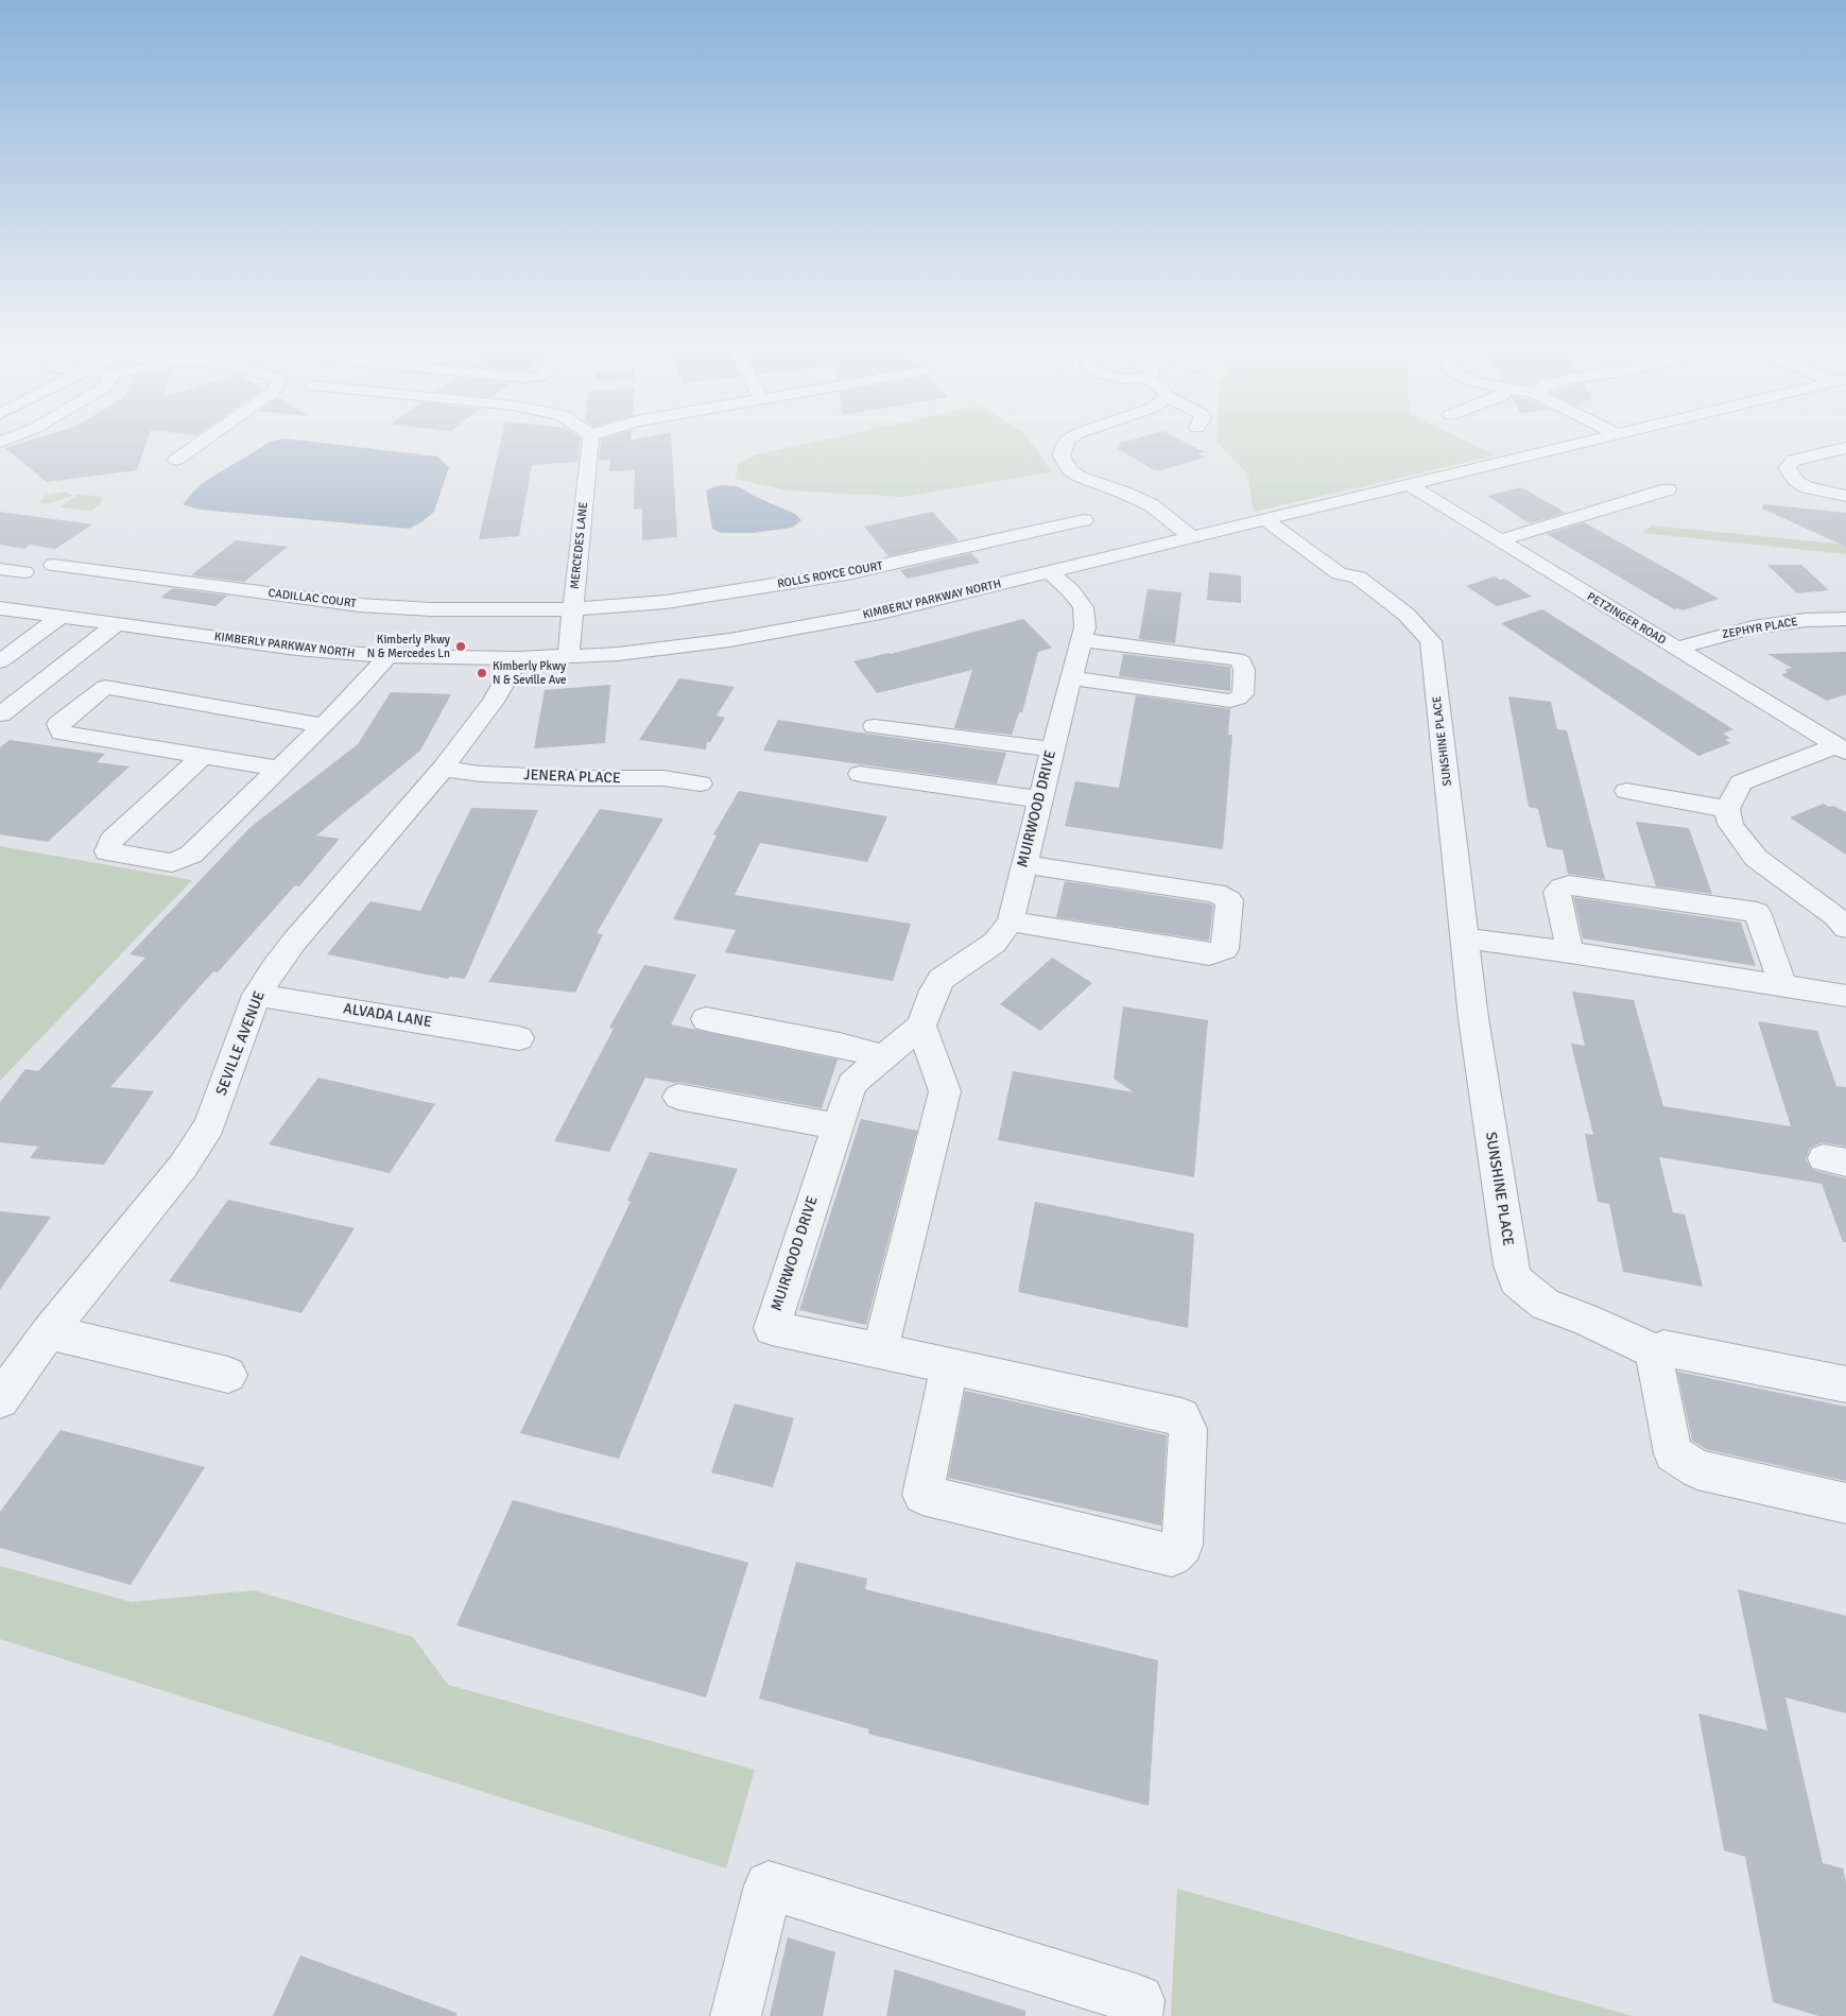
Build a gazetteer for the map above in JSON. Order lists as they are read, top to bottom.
{
  "streets": {
    "street": [
      "MERCEDES LANE",
      "ROLLS ROYCE COURT",
      "CADILLAC COURT",
      "KIMBERLY PARKWAY NORTH",
      "PETZINGER ROAD",
      "ZEPHYR PLACE",
      "SUNSHINE PLACE",
      "JENERA PLACE",
      "MUIRWOOD DRIVE",
      "ALVADA LANE",
      "SEVILLE AVENUE"
    ]
  },
  "crossings": [
    ["MERCEDES LANE", "ROLLS ROYCE COURT"],
    ["MERCEDES LANE", "CADILLAC COURT"],
    ["MERCEDES LANE", "KIMBERLY PARKWAY NORTH"],
    ["ROLLS ROYCE COURT", "CADILLAC COURT"],
    ["KIMBERLY PARKWAY NORTH", "PETZINGER ROAD"],
    ["KIMBERLY PARKWAY NORTH", "SUNSHINE PLACE"],
    ["KIMBERLY PARKWAY NORTH", "MUIRWOOD DRIVE"],
    ["KIMBERLY PARKWAY NORTH", "SEVILLE AVENUE"],
    ["PETZINGER ROAD", "ZEPHYR PLACE"],
    ["JENERA PLACE", "SEVILLE AVENUE"],
    ["ALVADA LANE", "SEVILLE AVENUE"]
  ],
  "places": ["Kimberly Pkwy N & Mercedes Ln", "Kimberly Pkwy N & Seville Ave"]
}
